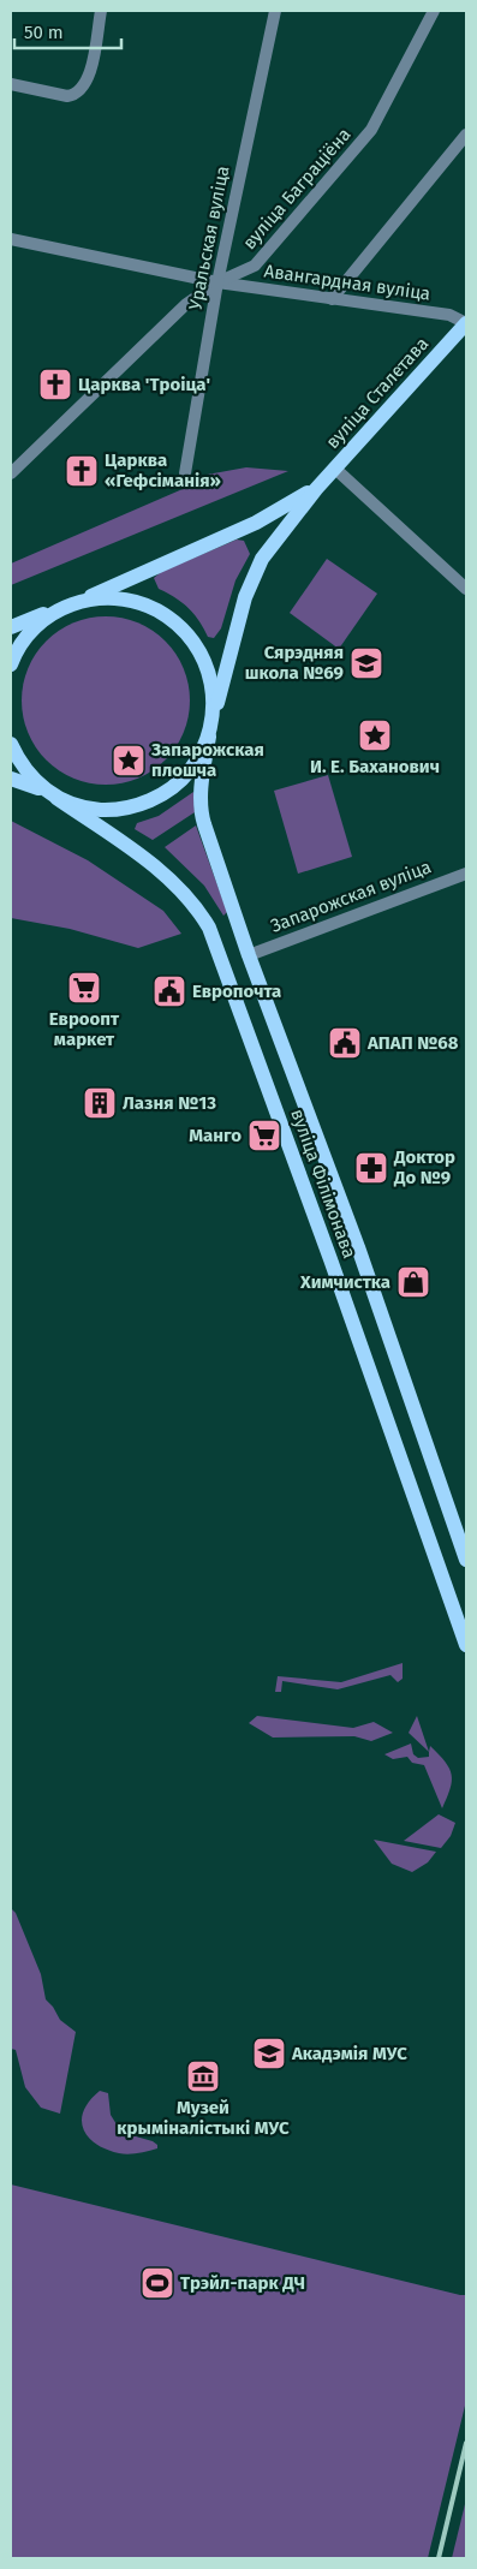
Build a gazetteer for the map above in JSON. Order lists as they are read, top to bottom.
{
  "streets": {
    "main road": ["вуліца Сталетава", "вуліца Філімонава"],
    "street": [
      "вуліца Баграціёна",
      "Уральская вуліца",
      "Авангардная вуліца",
      "Запарожская вуліца"
    ]
  },
  "crossings": [
    ["вуліца Баграціёна", "Уральская вуліца"],
    ["вуліца Баграціёна", "Авангардная вуліца"],
    ["Уральская вуліца", "Авангардная вуліца"],
    ["Авангардная вуліца", "вуліца Сталетава"],
    ["Запарожская вуліца", "вуліца Філімонава"]
  ],
  "places": {
    "church": ["Царква 'Троіца'", "Царква «Гефсіманія»"],
    "school or university": ["Сярэдняя школа №69", "Акадэмія МУС"],
    "place": ["И. Е. Баханович", "Запарожская плошча"],
    "supermarket": ["Евроопт маркет", "Манго"],
    "public building": ["Европочта", "АПАП №68"],
    "building": ["Лазня №13"],
    "pharmacy": ["Доктор До №9"],
    "shop": ["Химчистка"],
    "museum": ["Музей крыміналістыкі МУС"],
    "sports": ["Трэйл-парк ДЧ"]
  },
  "scale_bar": "50 m"
}
